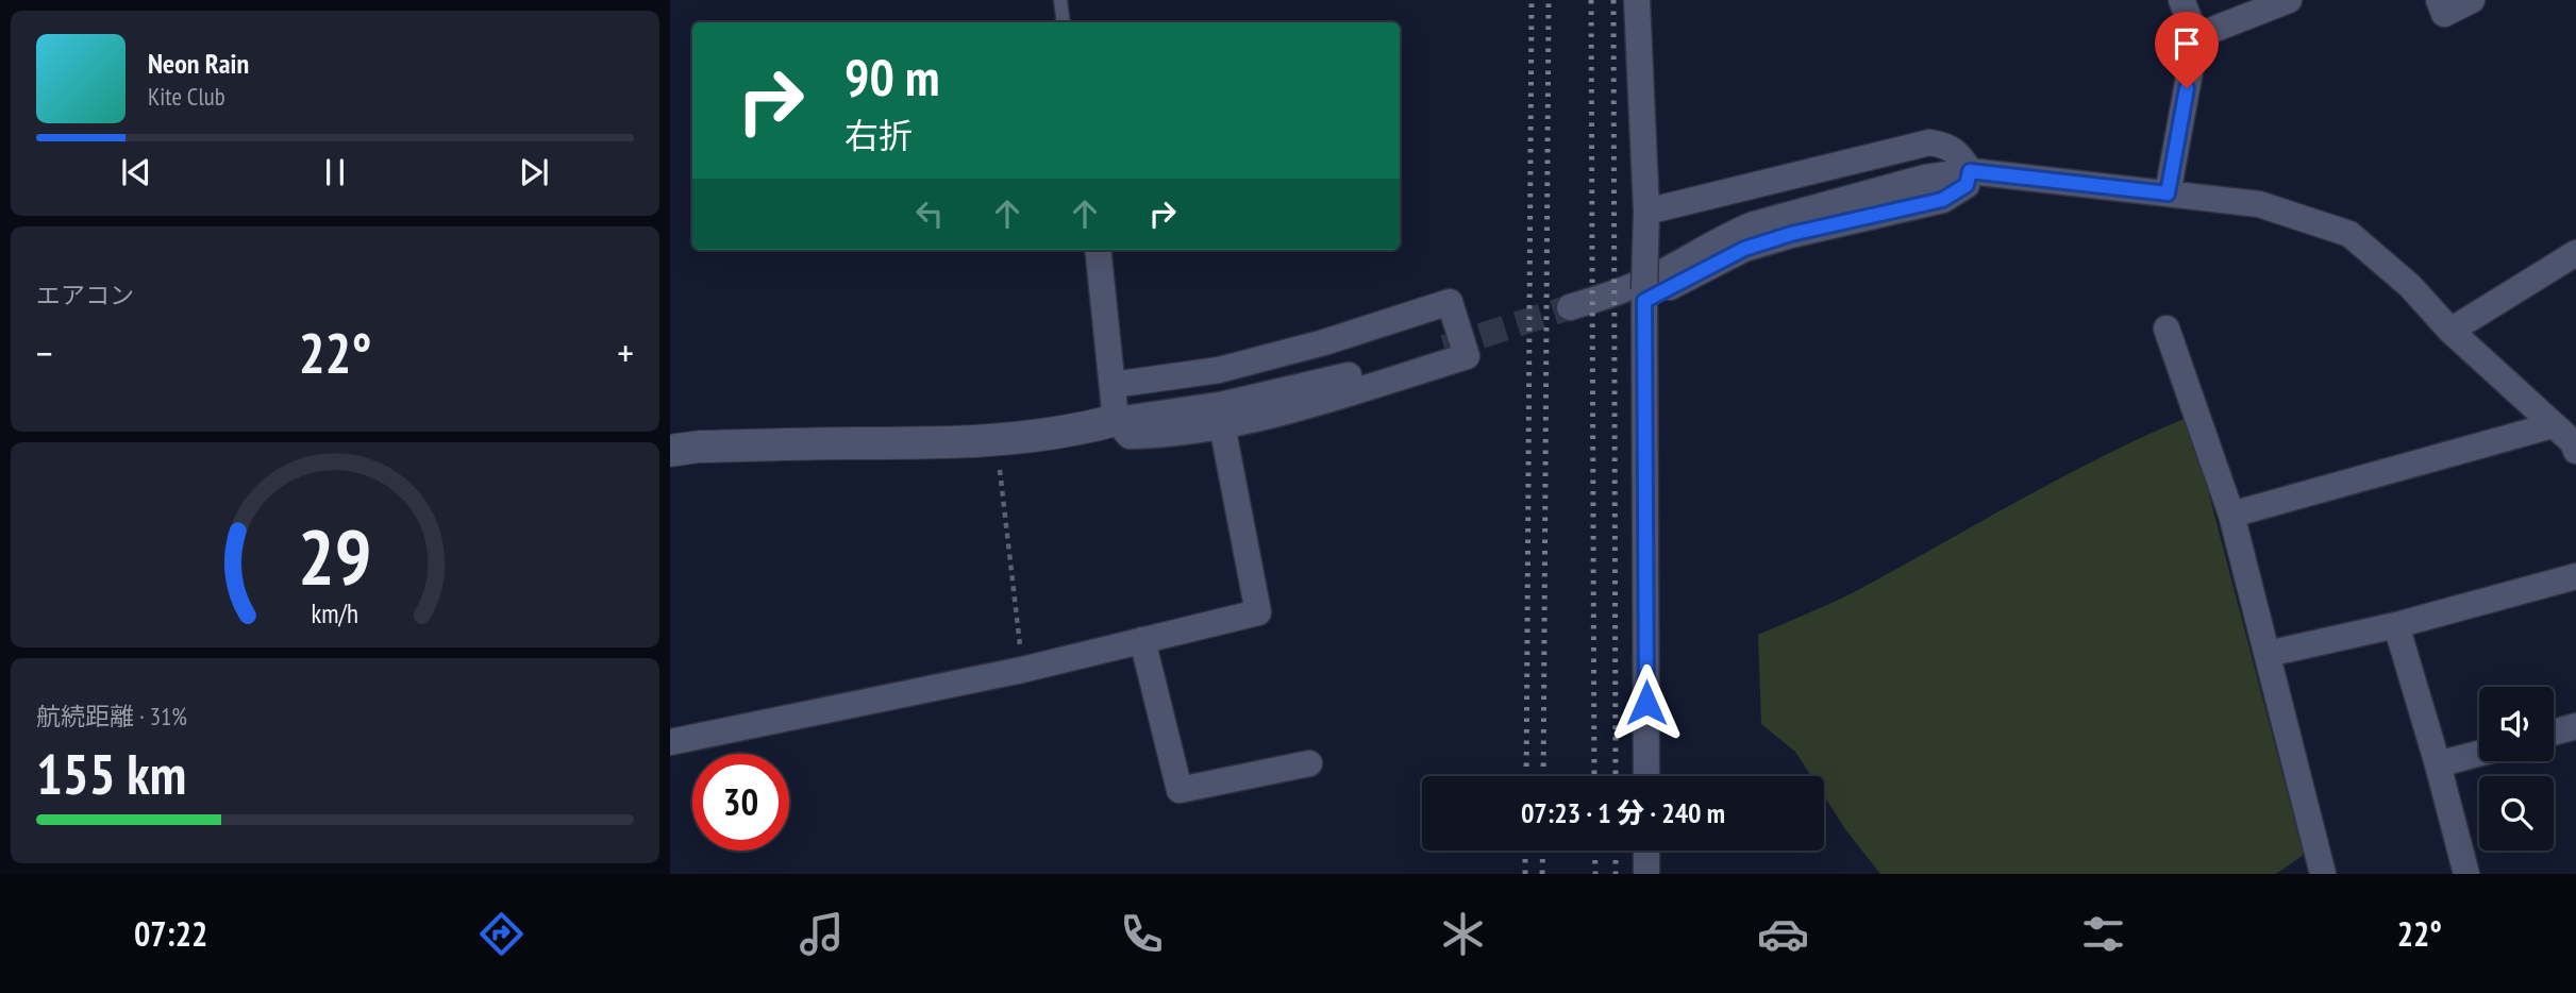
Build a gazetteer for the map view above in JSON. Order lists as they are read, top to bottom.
{
  "page": {
    "turn": ["90 m", "右折"],
    "song": ["Neon Rain", "Kite Club"],
    "tile": [
      "エアコン",
      ["航続距離 · 31%", "155 km"]
    ],
    "heat": ["−", "22°", "+"],
    "limit": "30",
    "trip": "07:23 · 1 分 · 240 m",
    "tabs": ["07:22", "22°"],
    "gauge": ["29", "km/h"]
  }
}
